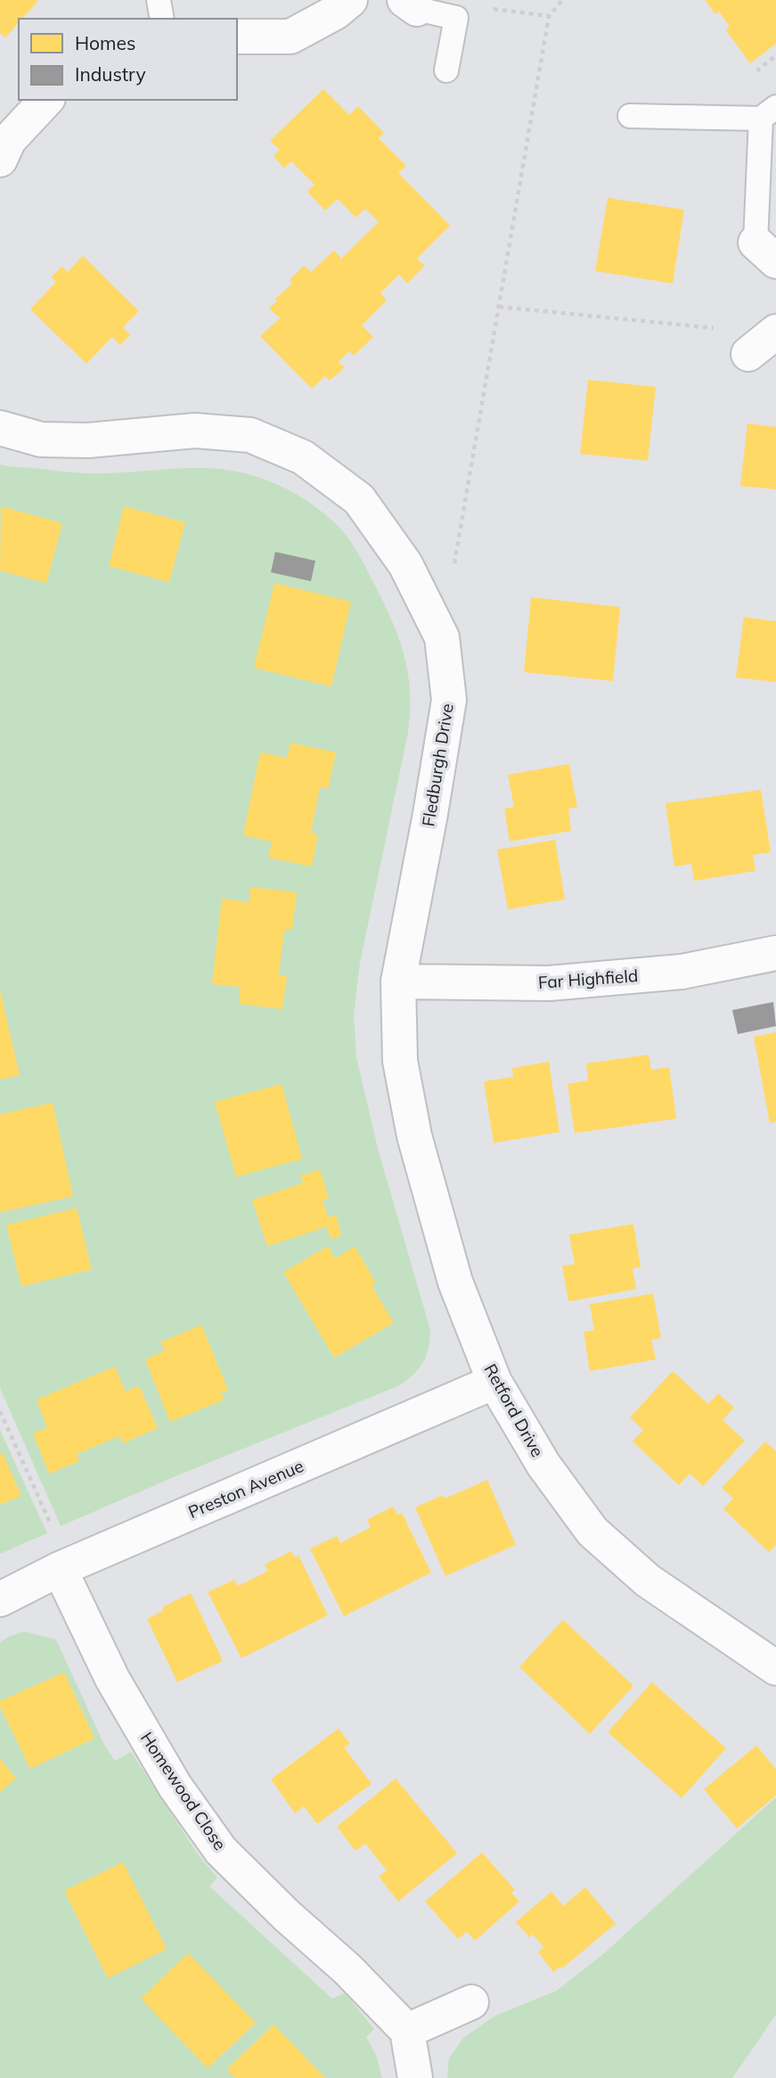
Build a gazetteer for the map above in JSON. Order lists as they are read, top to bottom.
{
  "streets": {
    "street": [
      "Fledburgh Drive",
      "Far Highfield",
      "Retford Drive",
      "Preston Avenue",
      "Homewood Close"
    ]
  },
  "crossings": [
    ["Fledburgh Drive", "Far Highfield"],
    ["Fledburgh Drive", "Retford Drive"],
    ["Far Highfield", "Retford Drive"],
    ["Retford Drive", "Preston Avenue"],
    ["Preston Avenue", "Homewood Close"]
  ],
  "legend": ["Homes", "Industry"]
}
